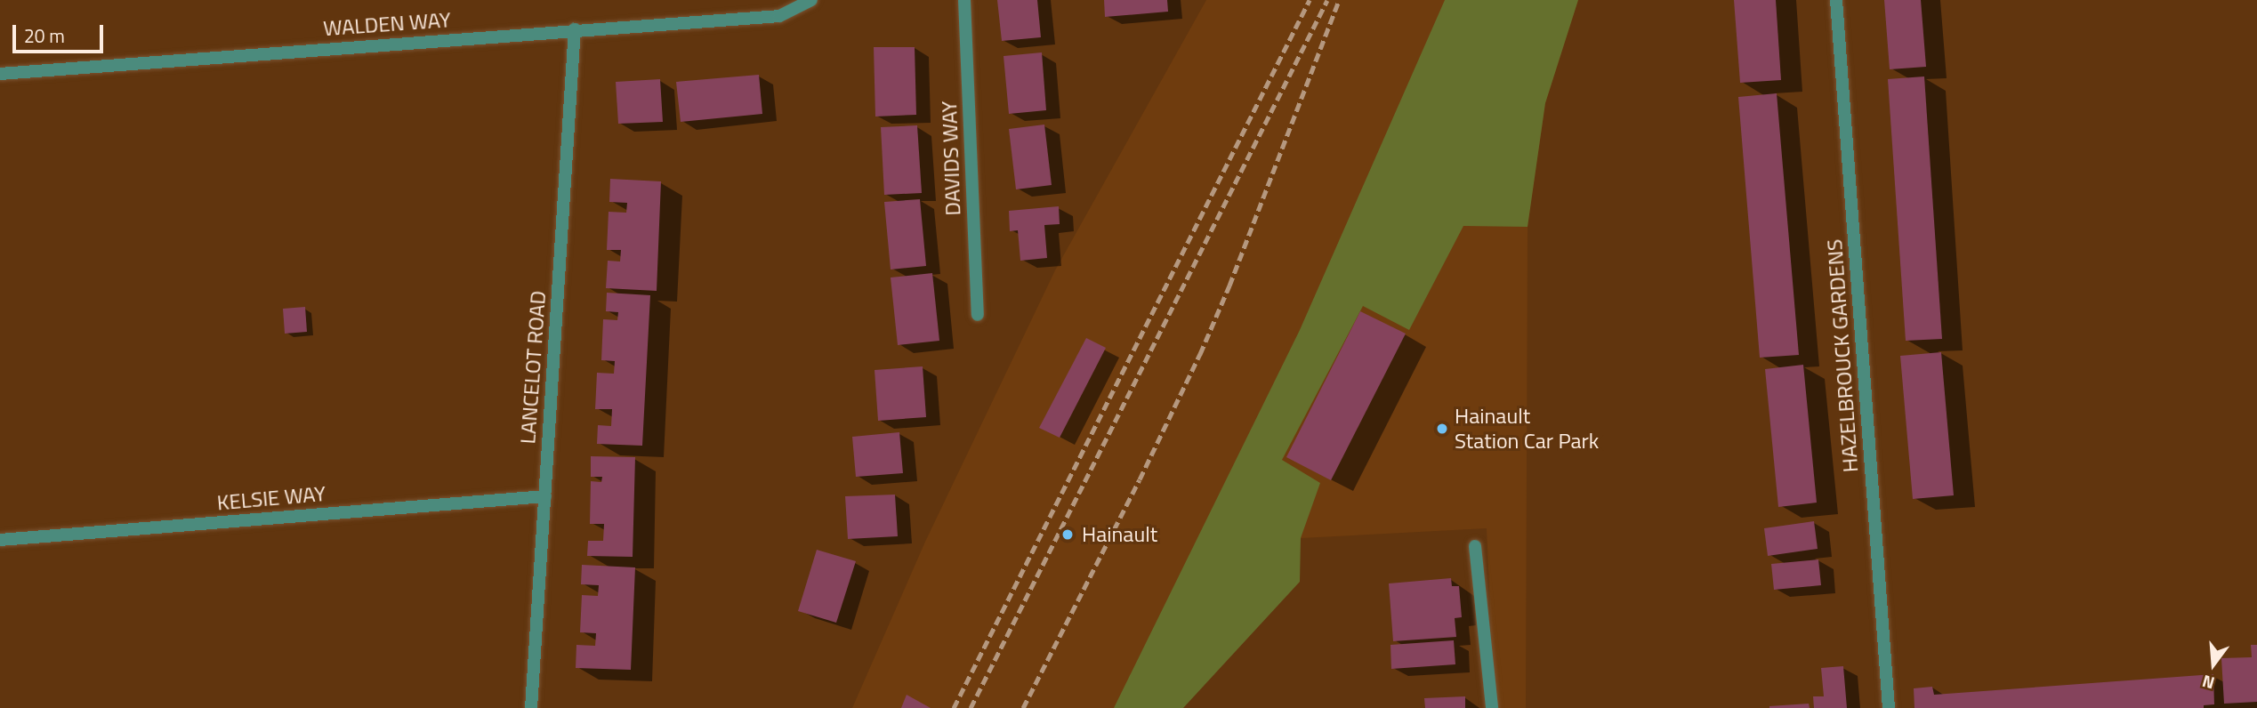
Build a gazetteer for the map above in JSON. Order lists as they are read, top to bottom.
{
  "streets": {
    "street": [
      "WALDEN WAY",
      "DAVIDS WAY",
      "HAZELBROUCK GARDENS",
      "LANCELOT ROAD",
      "KELSIE WAY"
    ]
  },
  "crossings": [
    ["WALDEN WAY", "LANCELOT ROAD"],
    ["LANCELOT ROAD", "KELSIE WAY"]
  ],
  "places": ["Hainault Station Car Park", "Hainault"],
  "scale_bar": "20 m",
  "north": "bottom"
}
